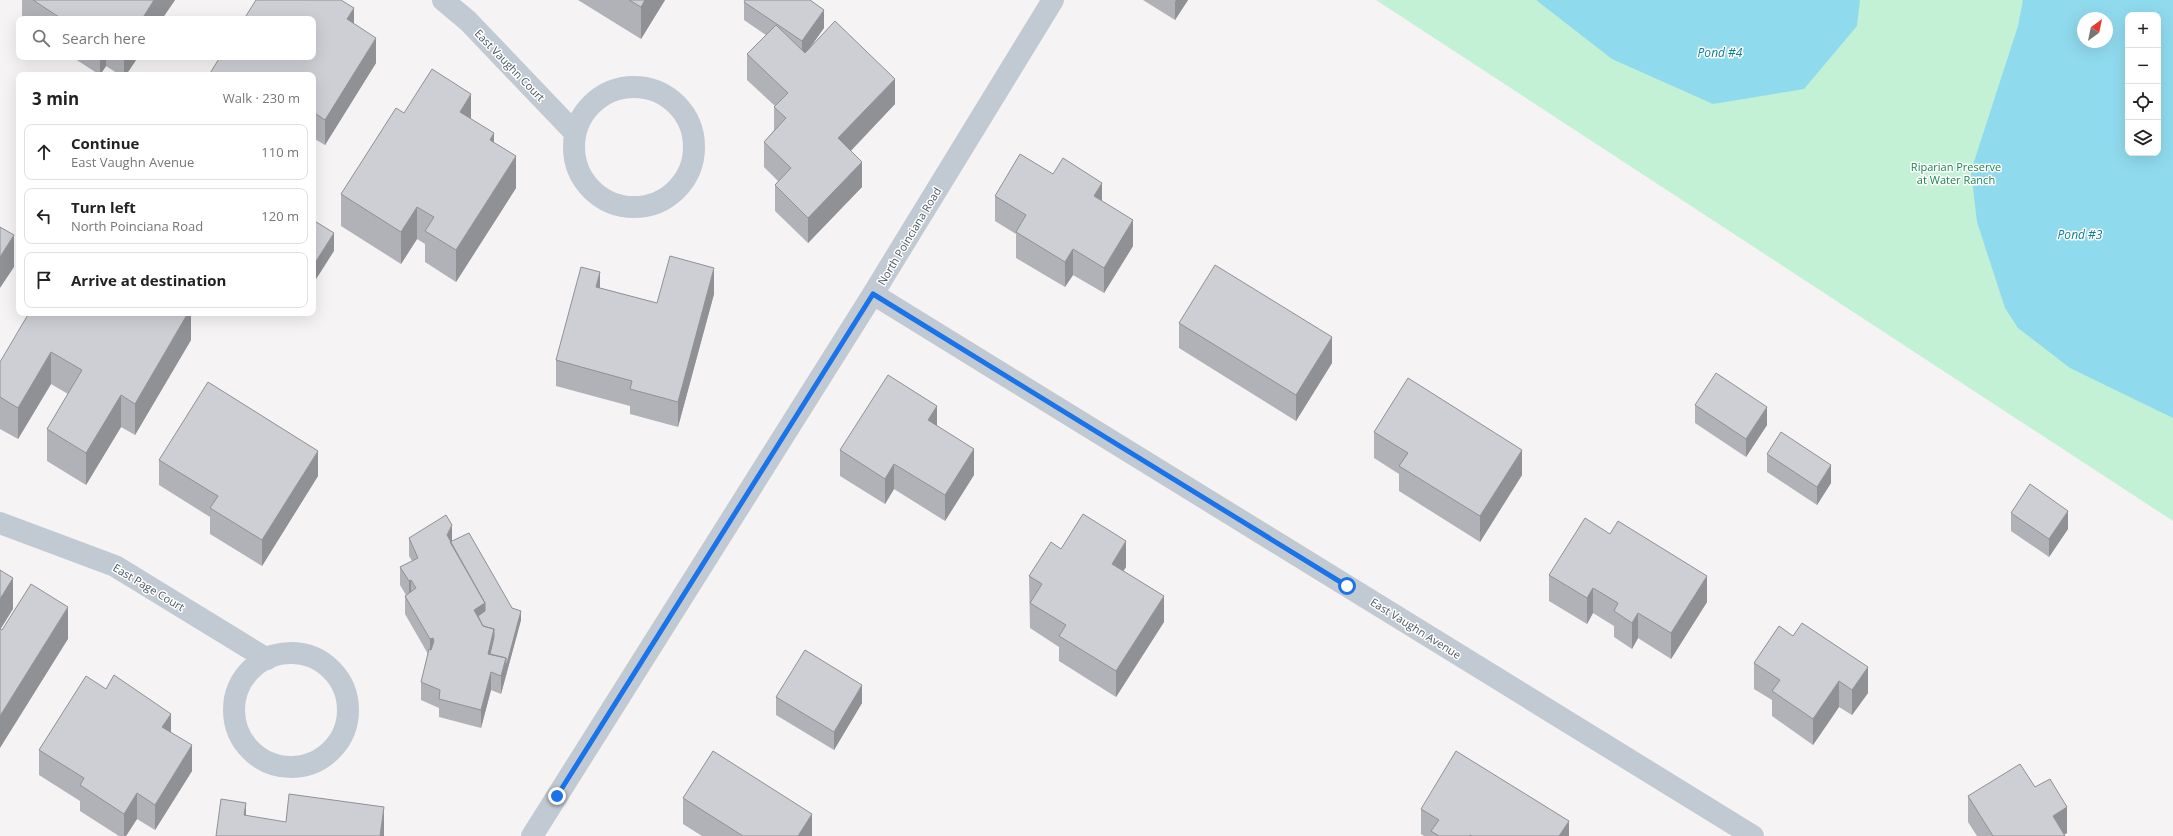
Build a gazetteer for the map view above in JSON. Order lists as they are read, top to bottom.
{
  "streets": {
    "street": [
      "East Vaughn Court",
      "North Poinciana Road",
      "East Page Court",
      "East Vaughn Avenue"
    ]
  },
  "crossings": [
    ["North Poinciana Road", "East Vaughn Avenue"]
  ],
  "water": ["Pond #4", "Pond #3"],
  "parks": ["Riparian Preserve at Water Ranch"],
  "north": "top right",
  "page": {
    "map_buttons": ["+", "−"],
    "search": "Search here",
    "heading": ["3 min", "Walk · 230 m"],
    "list": [
      ["Continue", "East Vaughn Avenue", "110 m"],
      ["Turn left", "North Poinciana Road", "120 m"],
      "Arrive at destination"
    ]
  }
}
